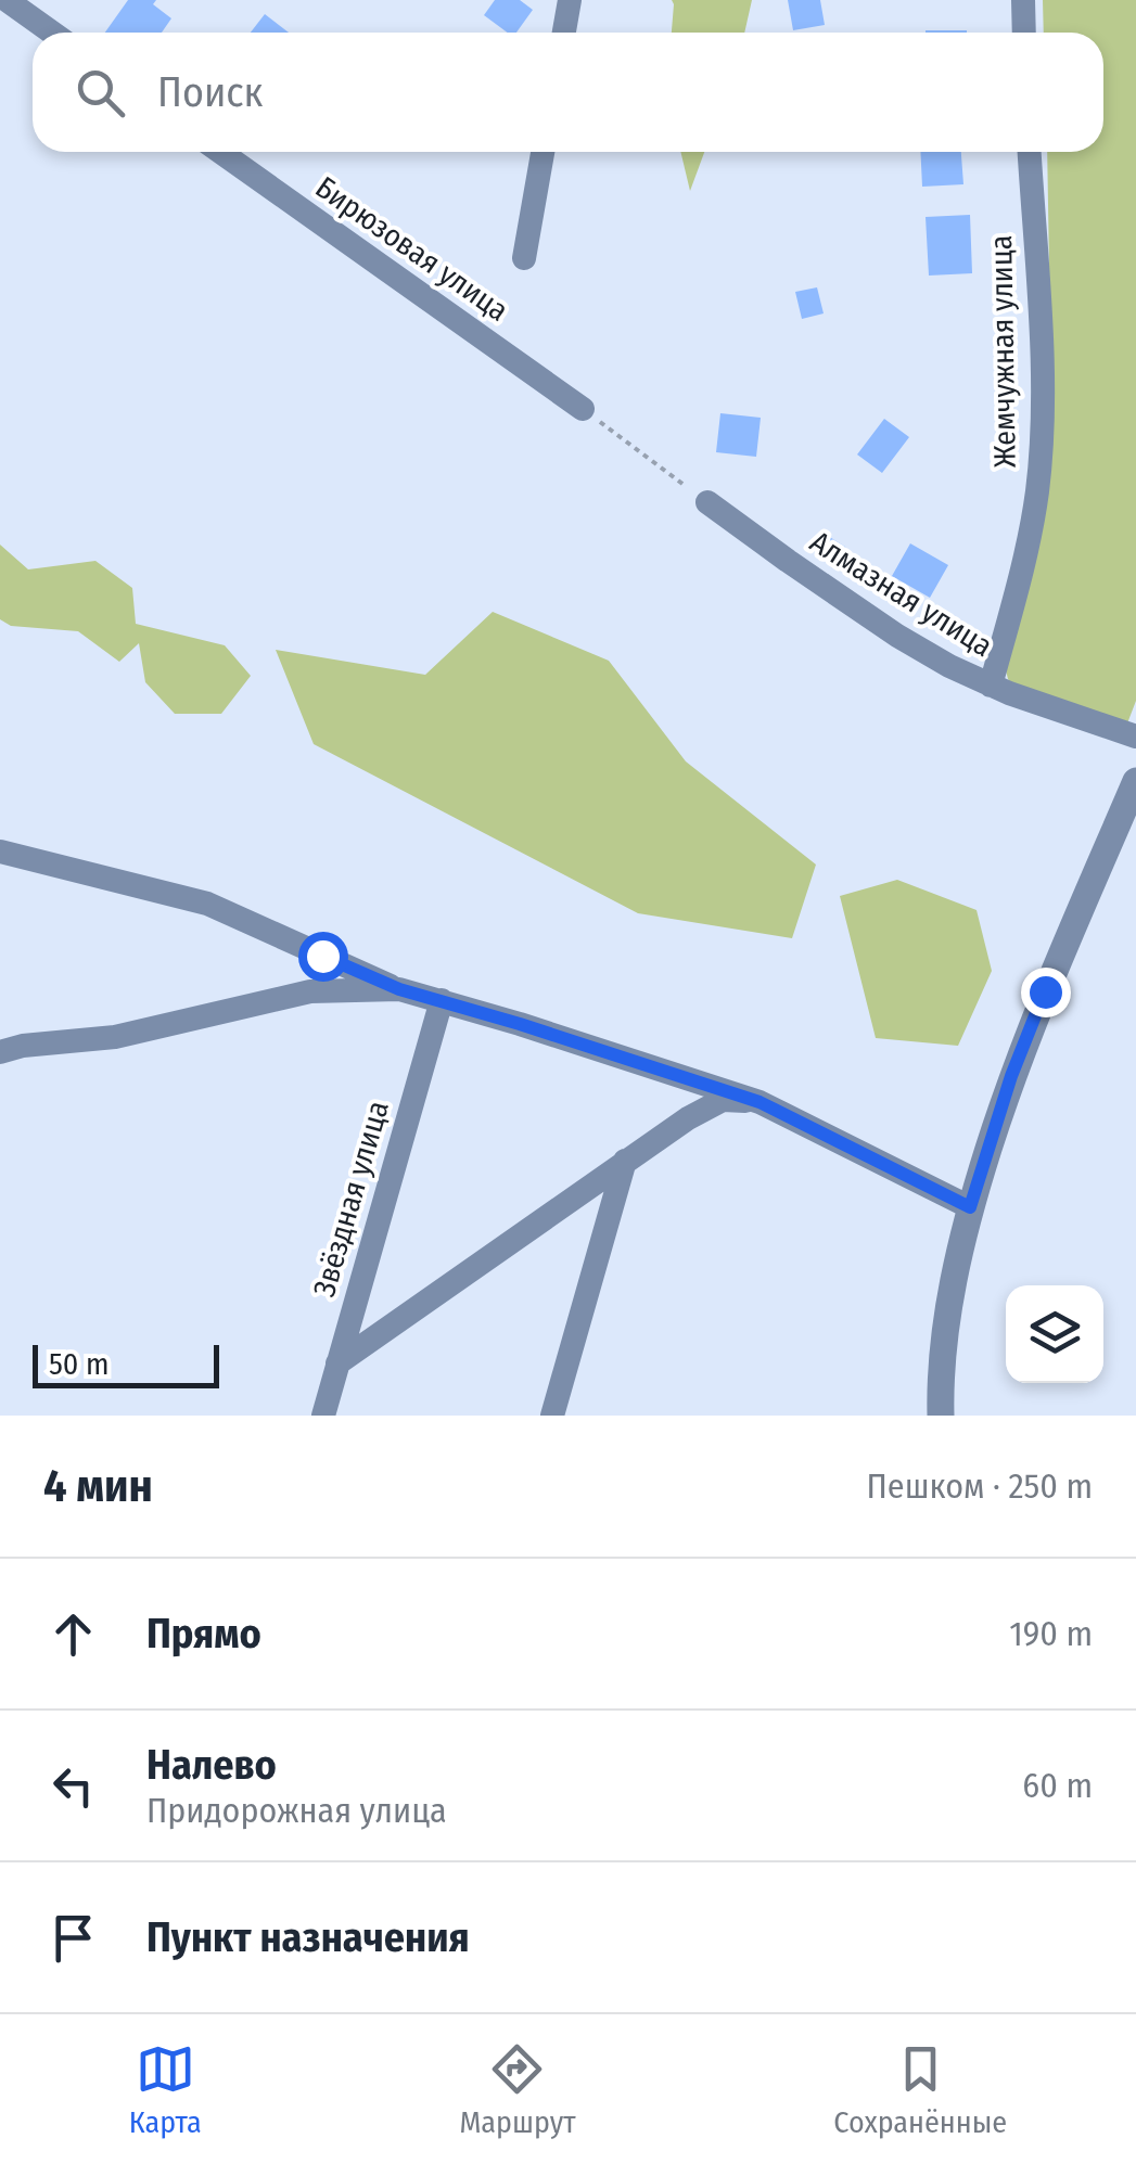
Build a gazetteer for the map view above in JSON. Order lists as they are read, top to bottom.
{
  "streets": {
    "street": [
      "Бирюзовая улица",
      "Жемчужная улица",
      "Алмазная улица",
      "Звёздная улица"
    ]
  },
  "crossings": [
    ["Жемчужная улица", "Алмазная улица"]
  ],
  "scale_bar": "50 m",
  "page": {
    "search": "Поиск",
    "scale": "50 m",
    "heading": ["4 мин", "Пешком · 250 m"],
    "list": [
      ["Прямо", "190 m"],
      ["Налево", "Придорожная улица", "60 m"],
      "Пункт назначения"
    ],
    "nav": ["Карта", "Маршрут", "Сохранённые"]
  }
}
